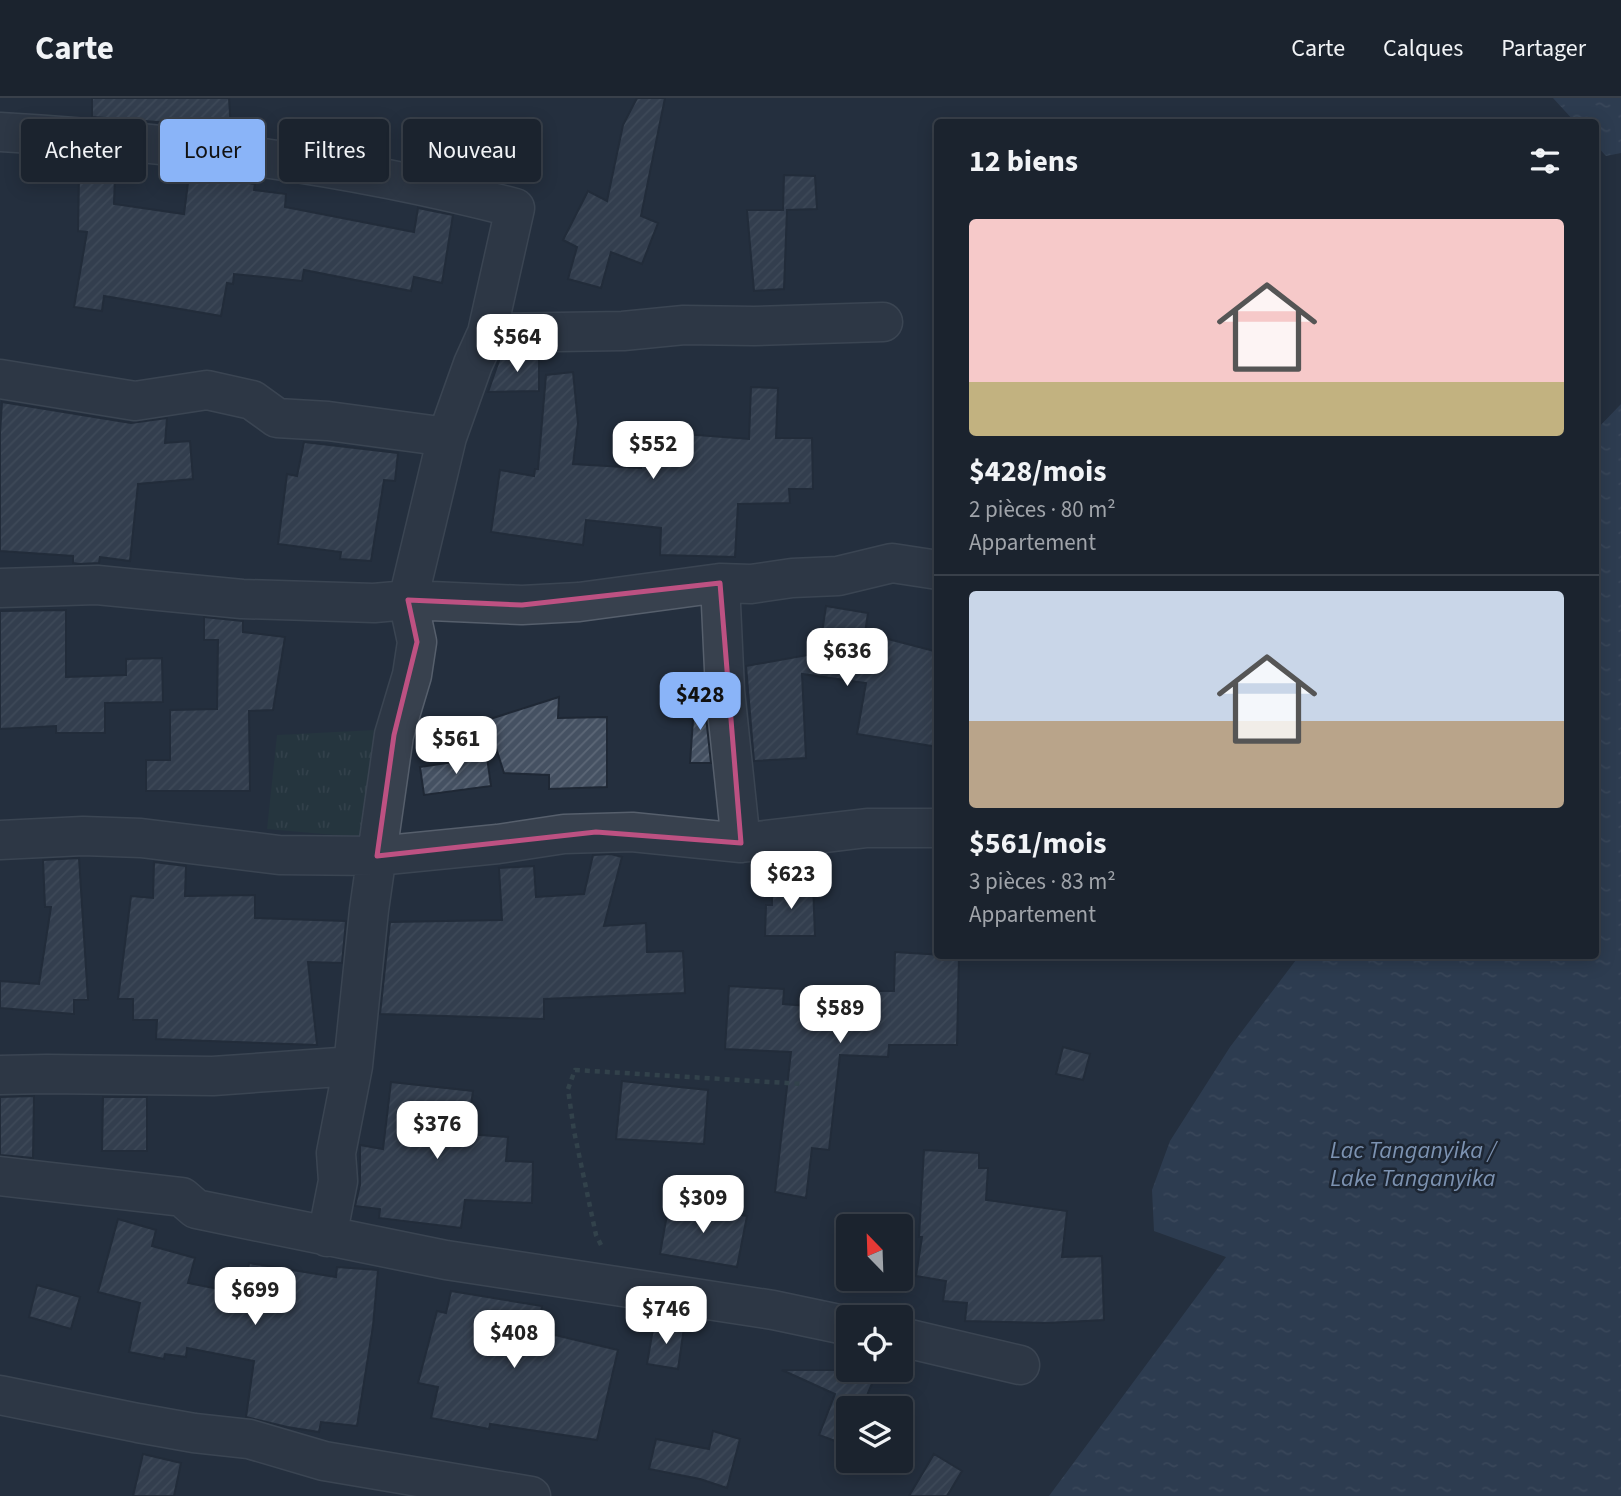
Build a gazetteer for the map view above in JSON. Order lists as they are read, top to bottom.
{
  "water": ["Lac Tanganyika / Lake Tanganyika"],
  "north": "top left",
  "page": {
    "header": "Carte",
    "nav": ["Carte", "Calques", "Partager"],
    "chip": [
      "Acheter",
      "Louer",
      "Filtres",
      "Nouveau"
    ],
    "heading": "12 biens",
    "list": [
      {
        "name": "$428/mois",
        "note": "2 pièces · 80 m² · Appartement"
      },
      {
        "name": "$561/mois",
        "note": "3 pièces · 83 m² · Appartement"
      }
    ],
    "price": [
      "$564",
      "$552",
      "$636",
      "$428",
      "$561",
      "$623",
      "$589",
      "$376",
      "$309",
      "$699",
      "$746",
      "$408"
    ]
  }
}
